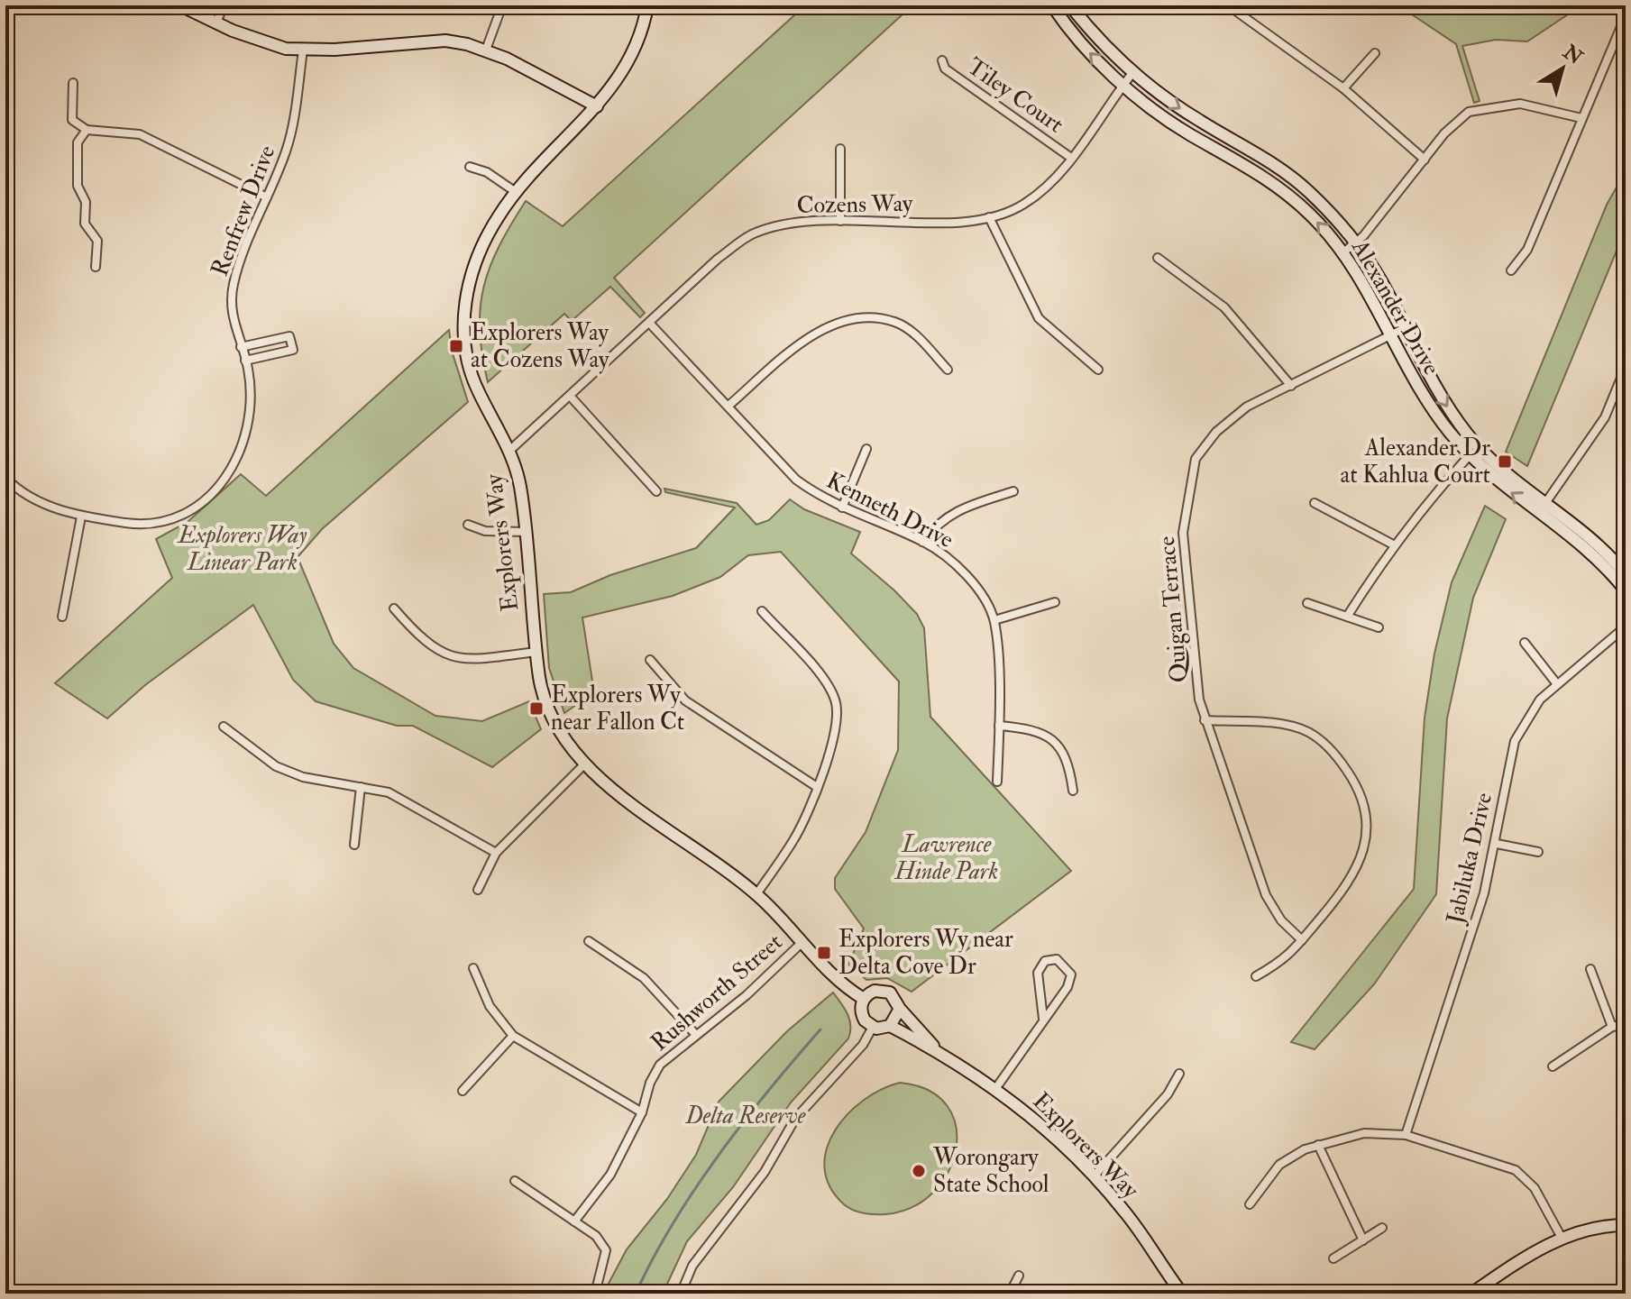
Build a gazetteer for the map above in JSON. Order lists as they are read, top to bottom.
{
  "streets": {
    "street": [
      "Tiley Court",
      "Cozens Way",
      "Renfrew Drive",
      "Alexander Drive",
      "Kenneth Drive",
      "Explorers Way",
      "Quigan Terrace",
      "Jabiluka Drive",
      "Rushworth Street"
    ]
  },
  "crossings": [
    ["Tiley Court", "Cozens Way"],
    ["Cozens Way", "Alexander Drive"],
    ["Cozens Way", "Kenneth Drive"],
    ["Cozens Way", "Explorers Way"],
    ["Alexander Drive", "Quigan Terrace"],
    ["Explorers Way", "Rushworth Street"]
  ],
  "parks": ["Explorers Way Linear Park", "Lawrence Hinde Park", "Delta Reserve"],
  "places": {
    "transit": [
      "Explorers Way at Cozens Way",
      "Alexander Dr at Kahlua Court",
      "Explorers Wy near Fallon Ct",
      "Explorers Wy near Delta Cove Dr"
    ],
    "other": ["Worongary State School"]
  },
  "north": "top right"
}
